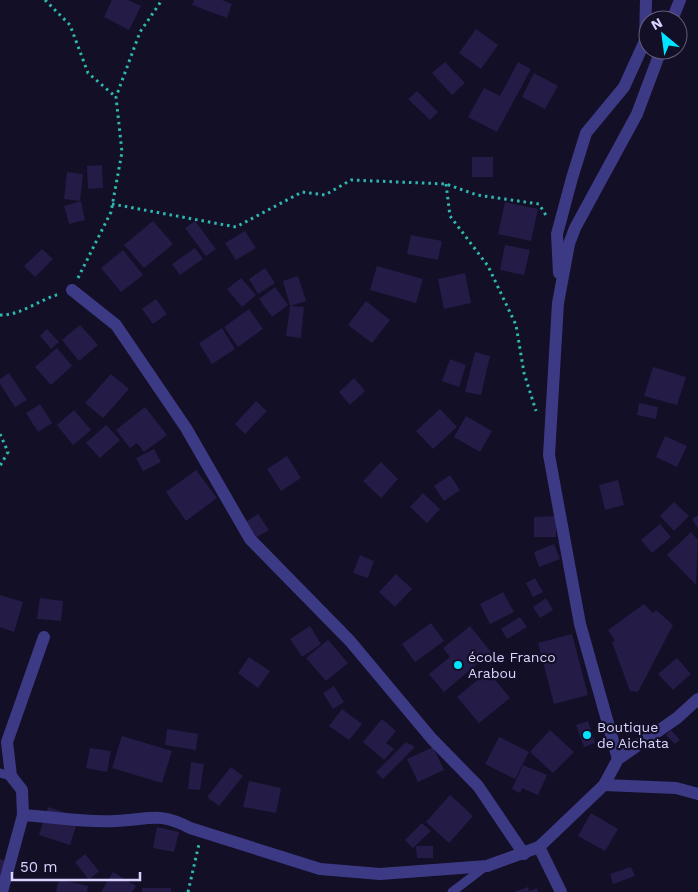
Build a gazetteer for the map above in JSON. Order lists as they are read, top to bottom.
{
  "places": ["école Franco Arabou", "Boutique de Aichata"],
  "scale_bar": "50 m",
  "north": "top left"
}
